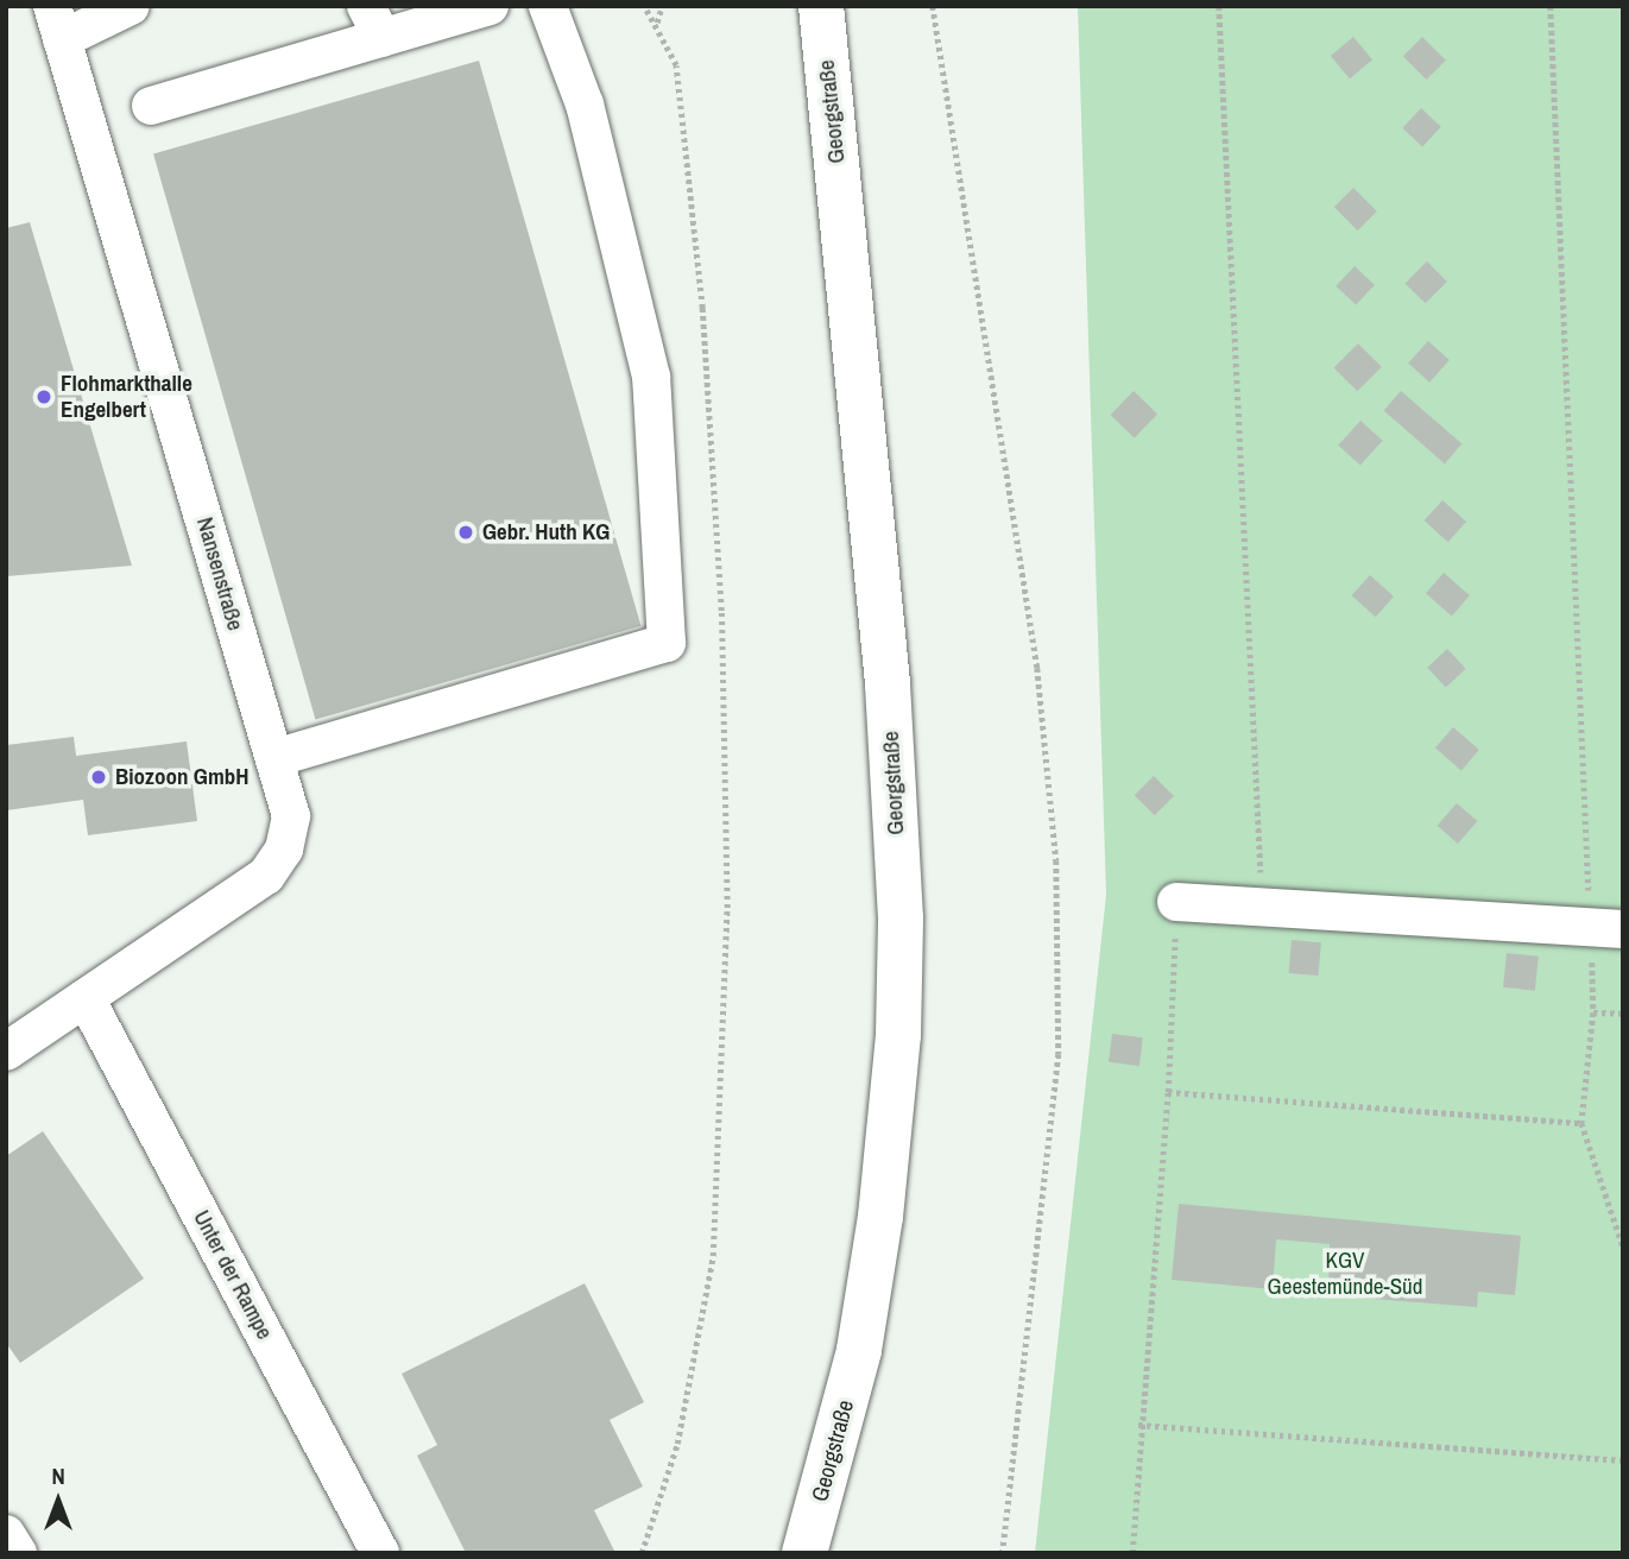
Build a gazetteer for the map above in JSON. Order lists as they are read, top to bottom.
{
  "streets": {
    "main road": ["Georgstraße"],
    "street": ["Nansenstraße", "Unter der Rampe"]
  },
  "crossings": [
    ["Nansenstraße", "Unter der Rampe"]
  ],
  "parks": ["KGV Geestemünde-Süd"],
  "places": ["Flohmarkthalle Engelbert", "Gebr. Huth KG", "Biozoon GmbH"],
  "north": "top"
}
